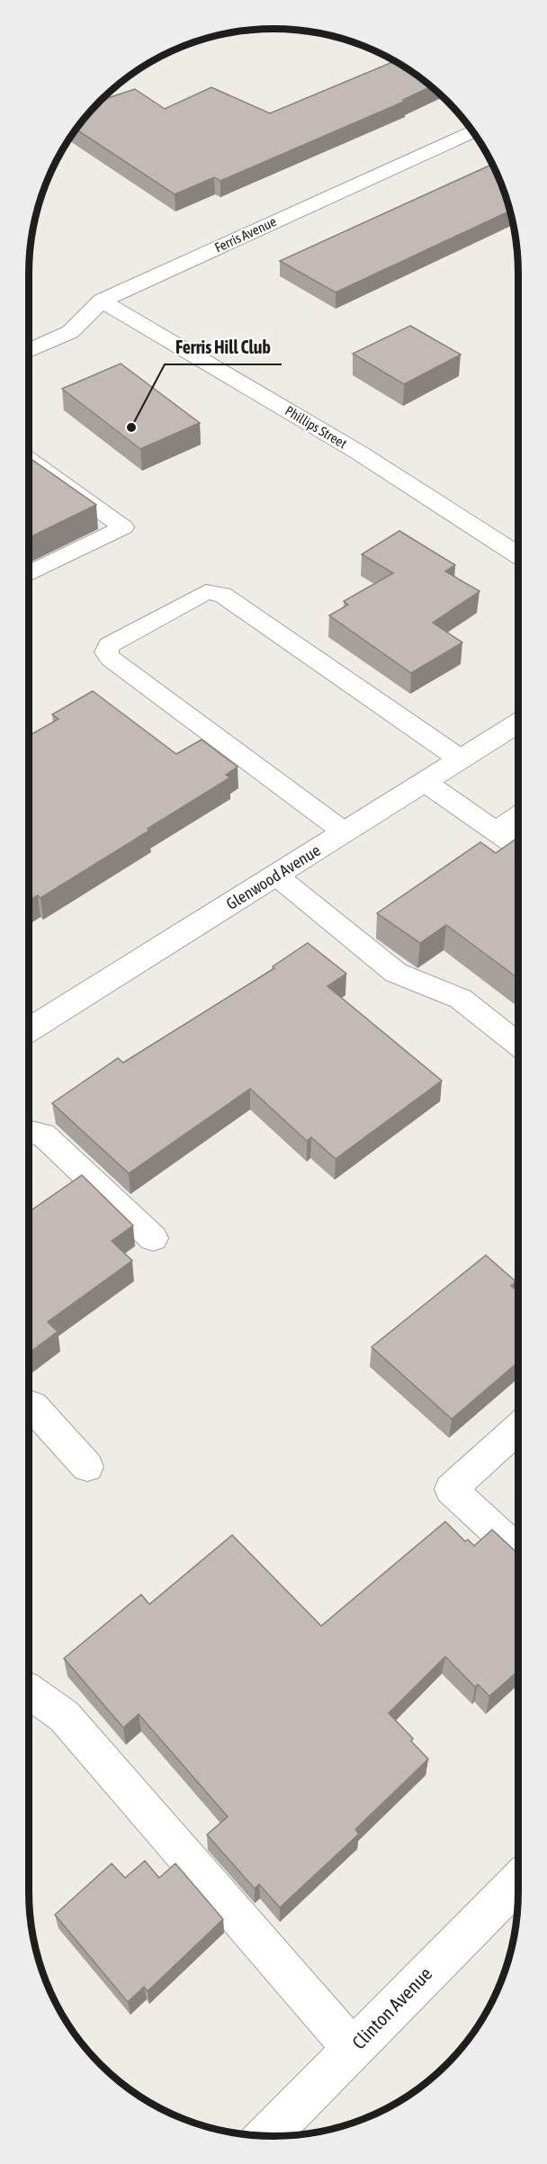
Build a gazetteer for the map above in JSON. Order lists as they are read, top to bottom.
{
  "streets": {
    "street": [
      "Ferris Avenue",
      "Phillips Street",
      "Glenwood Avenue",
      "Clinton Avenue"
    ]
  },
  "crossings": [
    ["Ferris Avenue", "Phillips Street"]
  ],
  "places": ["Ferris Hill Club"]
}
